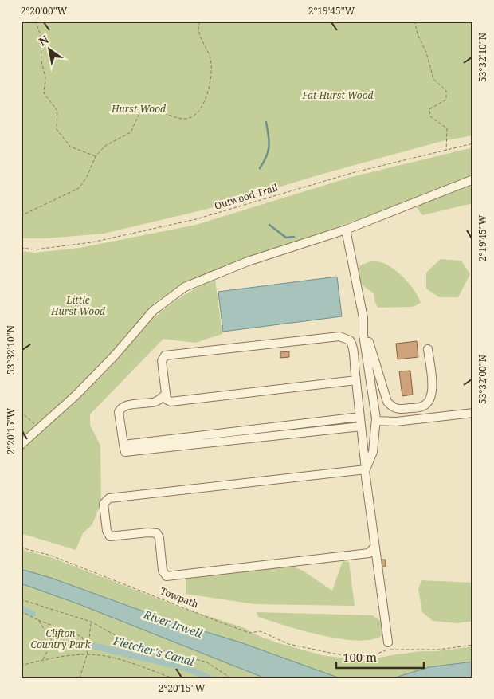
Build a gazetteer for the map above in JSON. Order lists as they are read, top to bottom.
{
  "streets": {
    "path": ["Outwood Trail", "Towpath"]
  },
  "water": ["River Irwell", "Fletcher's Canal"],
  "parks": [
    "Fat Hurst Wood",
    "Hurst Wood",
    "Little Hurst Wood",
    "Clifton Country Park"
  ],
  "scale_bar": "100 m",
  "north": "top left",
  "coordinates": [
    "2°20'00\"W",
    "2°19'45\"W",
    "53°32'10\"N",
    "53°32'00\"N",
    "2°20'15\"W"
  ]
}
